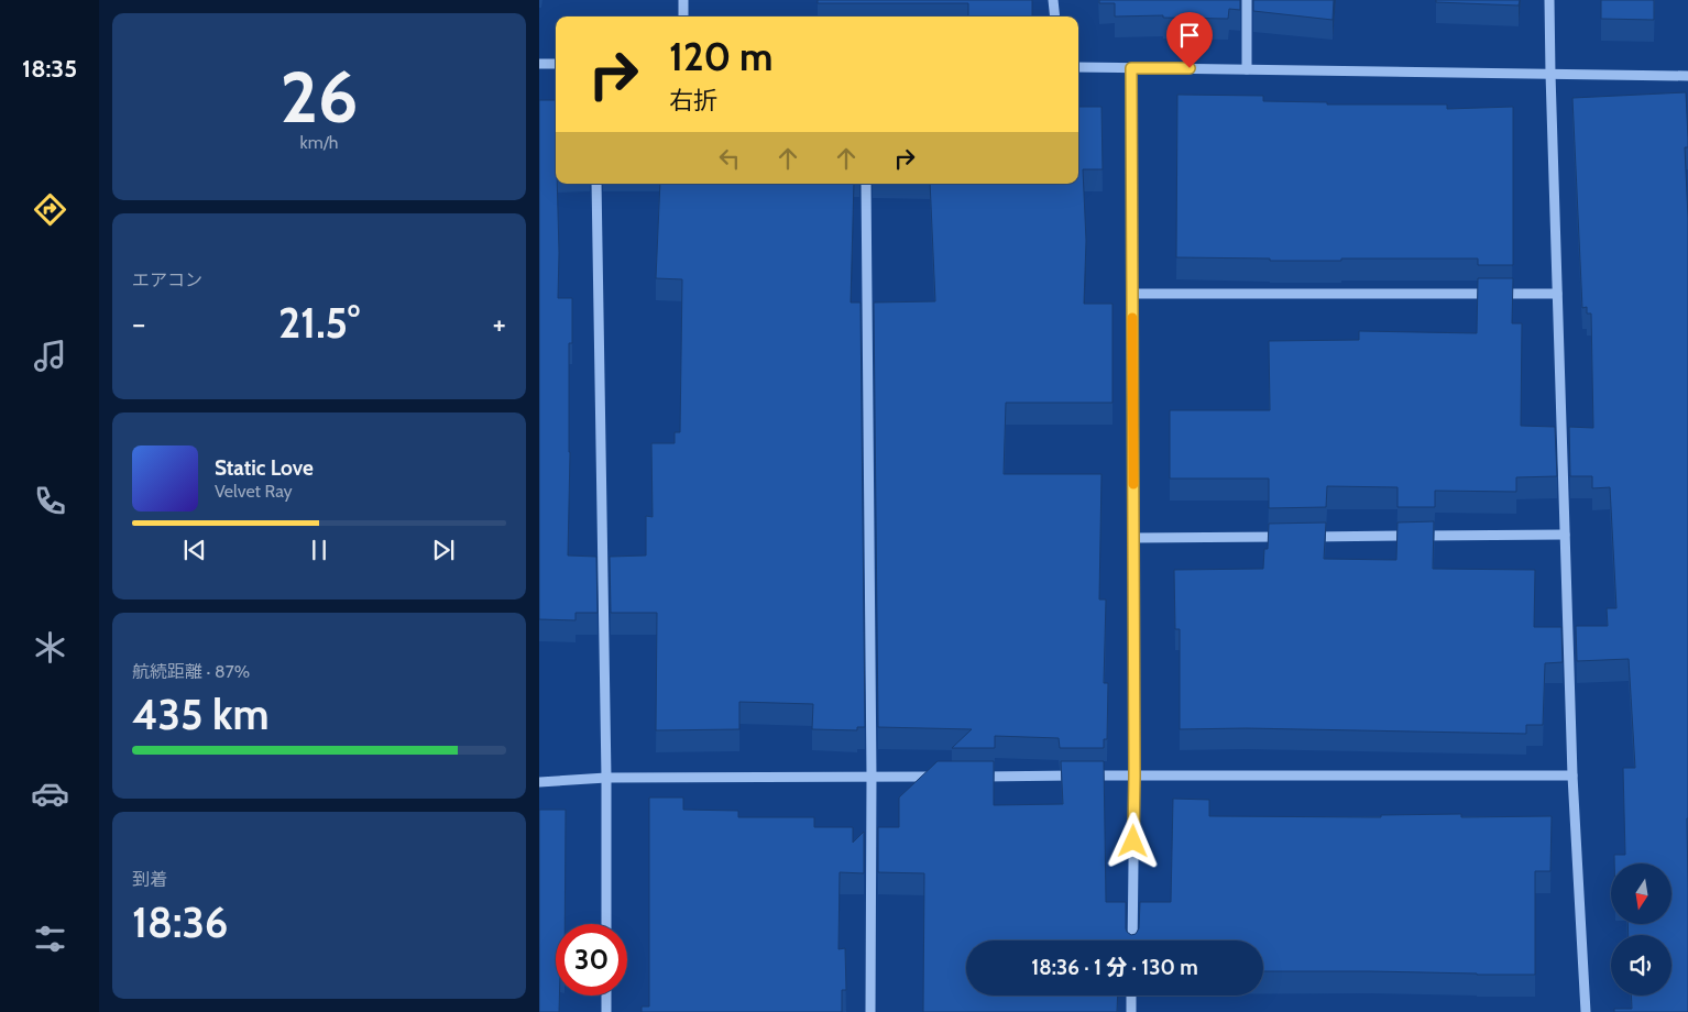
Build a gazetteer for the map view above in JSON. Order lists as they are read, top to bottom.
{
  "north": "bottom",
  "page": {
    "tabs": "18:35",
    "tile": [
      ["26", "km/h"],
      "エアコン",
      ["航続距離 · 87%", "435 km"],
      ["到着", "18:36"]
    ],
    "turn": ["120 m", "右折"],
    "heat": ["−", "21.5°", "+"],
    "song": ["Static Love", "Velvet Ray"],
    "limit": "30",
    "trip": "18:36 · 1 分 · 130 m"
  }
}
